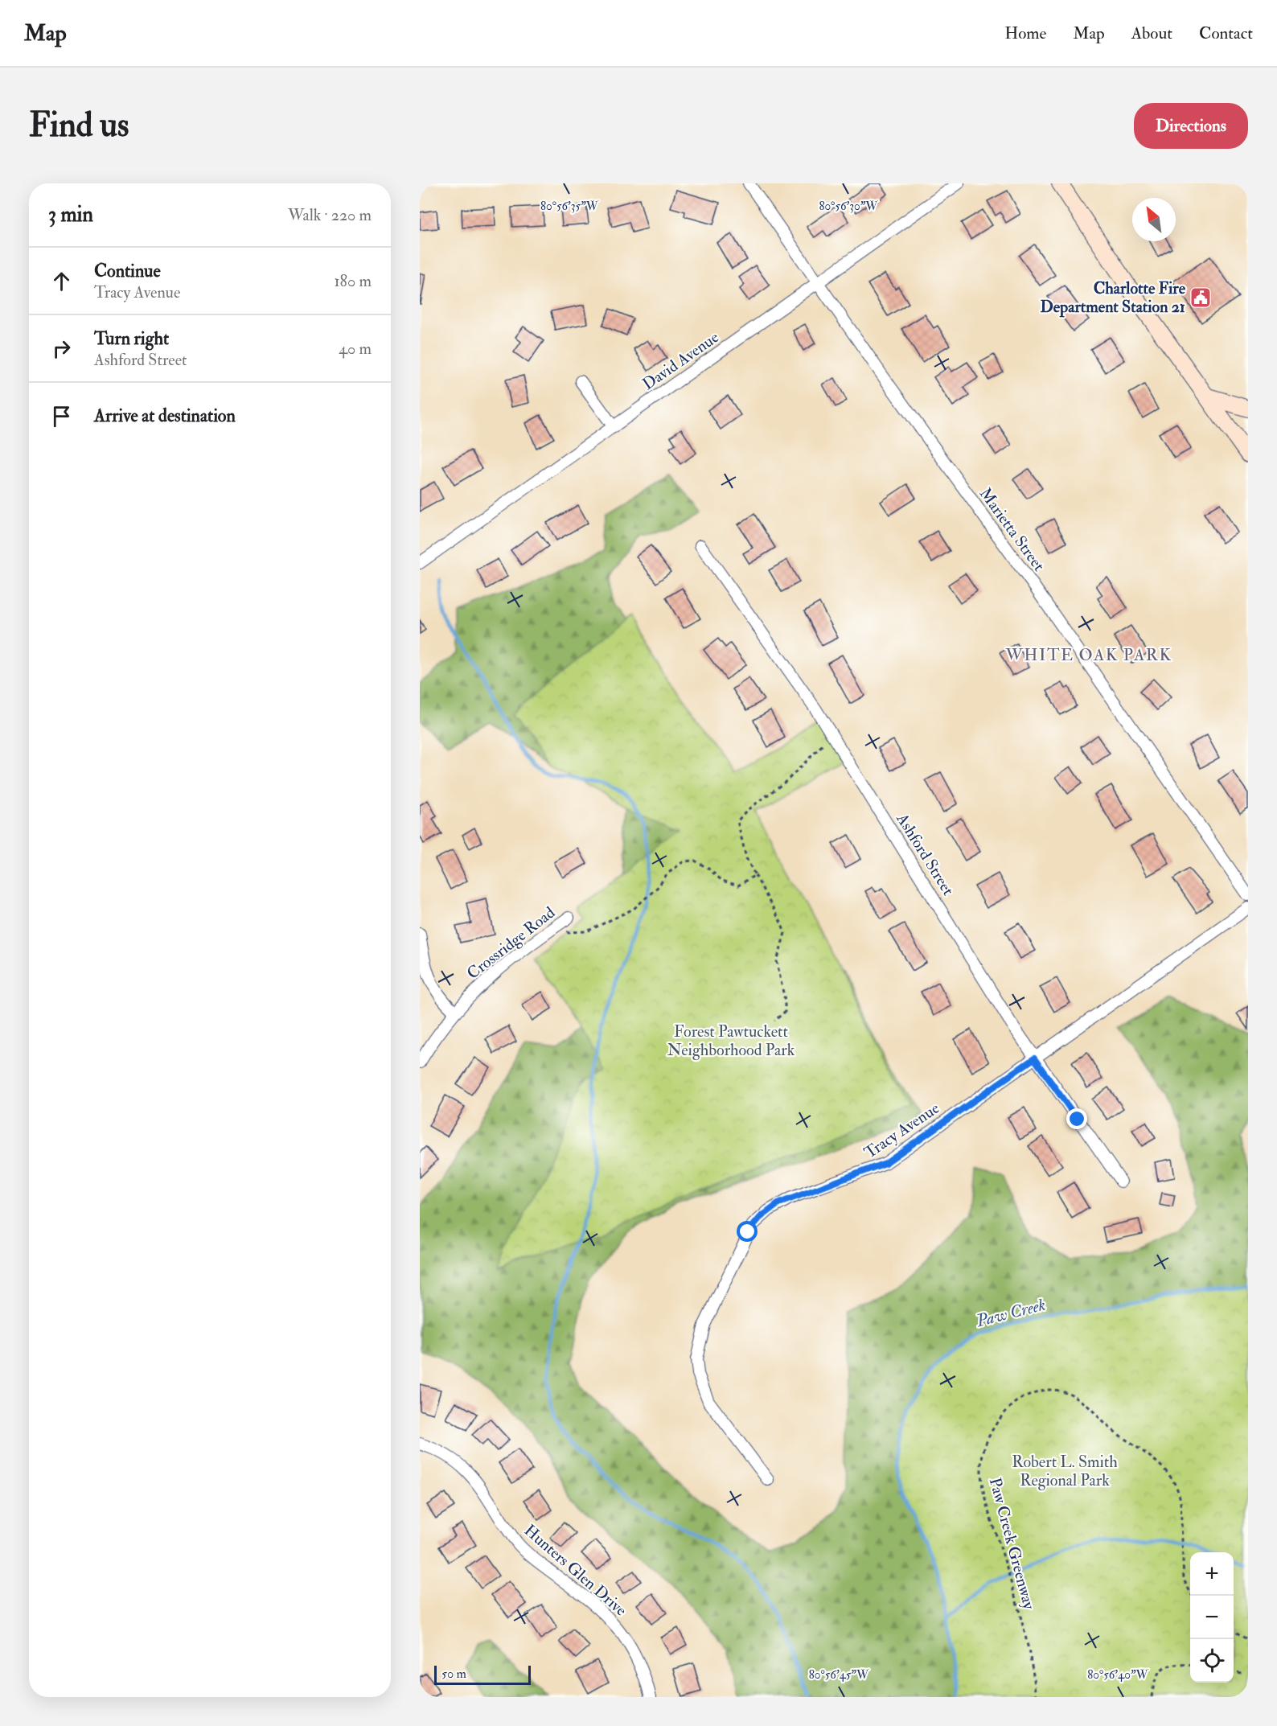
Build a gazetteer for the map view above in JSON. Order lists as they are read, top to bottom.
{
  "streets": {
    "street": [
      "David Avenue",
      "Marietta Street",
      "Ashford Street",
      "Crossridge Road",
      "Tracy Avenue",
      "Hunters Glen Drive"
    ],
    "path": ["Paw Creek Greenway"]
  },
  "crossings": [
    ["David Avenue", "Marietta Street"],
    ["Ashford Street", "Tracy Avenue"]
  ],
  "districts": ["WHITE OAK PARK"],
  "water": ["Paw Creek"],
  "parks": ["Forest Pawtuckett Neighborhood Park", "Robert L. Smith Regional Park"],
  "places": {
    "public building": ["Charlotte Fire Department Station 21"]
  },
  "scale_bar": "50 m",
  "north": "top left",
  "page": {
    "header": "Map",
    "nav": [
      "Home",
      "Map",
      "About",
      "Contact"
    ],
    "buttons": "Directions",
    "title": "Find us",
    "heading": ["3 min", "Walk · 220 m"],
    "list": [
      ["Continue", "Tracy Avenue", "180 m"],
      ["Turn right", "Ashford Street", "40 m"],
      "Arrive at destination"
    ],
    "map_buttons": ["+", "−"],
    "scale": "50 m"
  },
  "coordinates": [
    "80°56'35\"W",
    "80°56'30\"W",
    "80°56'45\"W",
    "80°56'40\"W"
  ]
}
